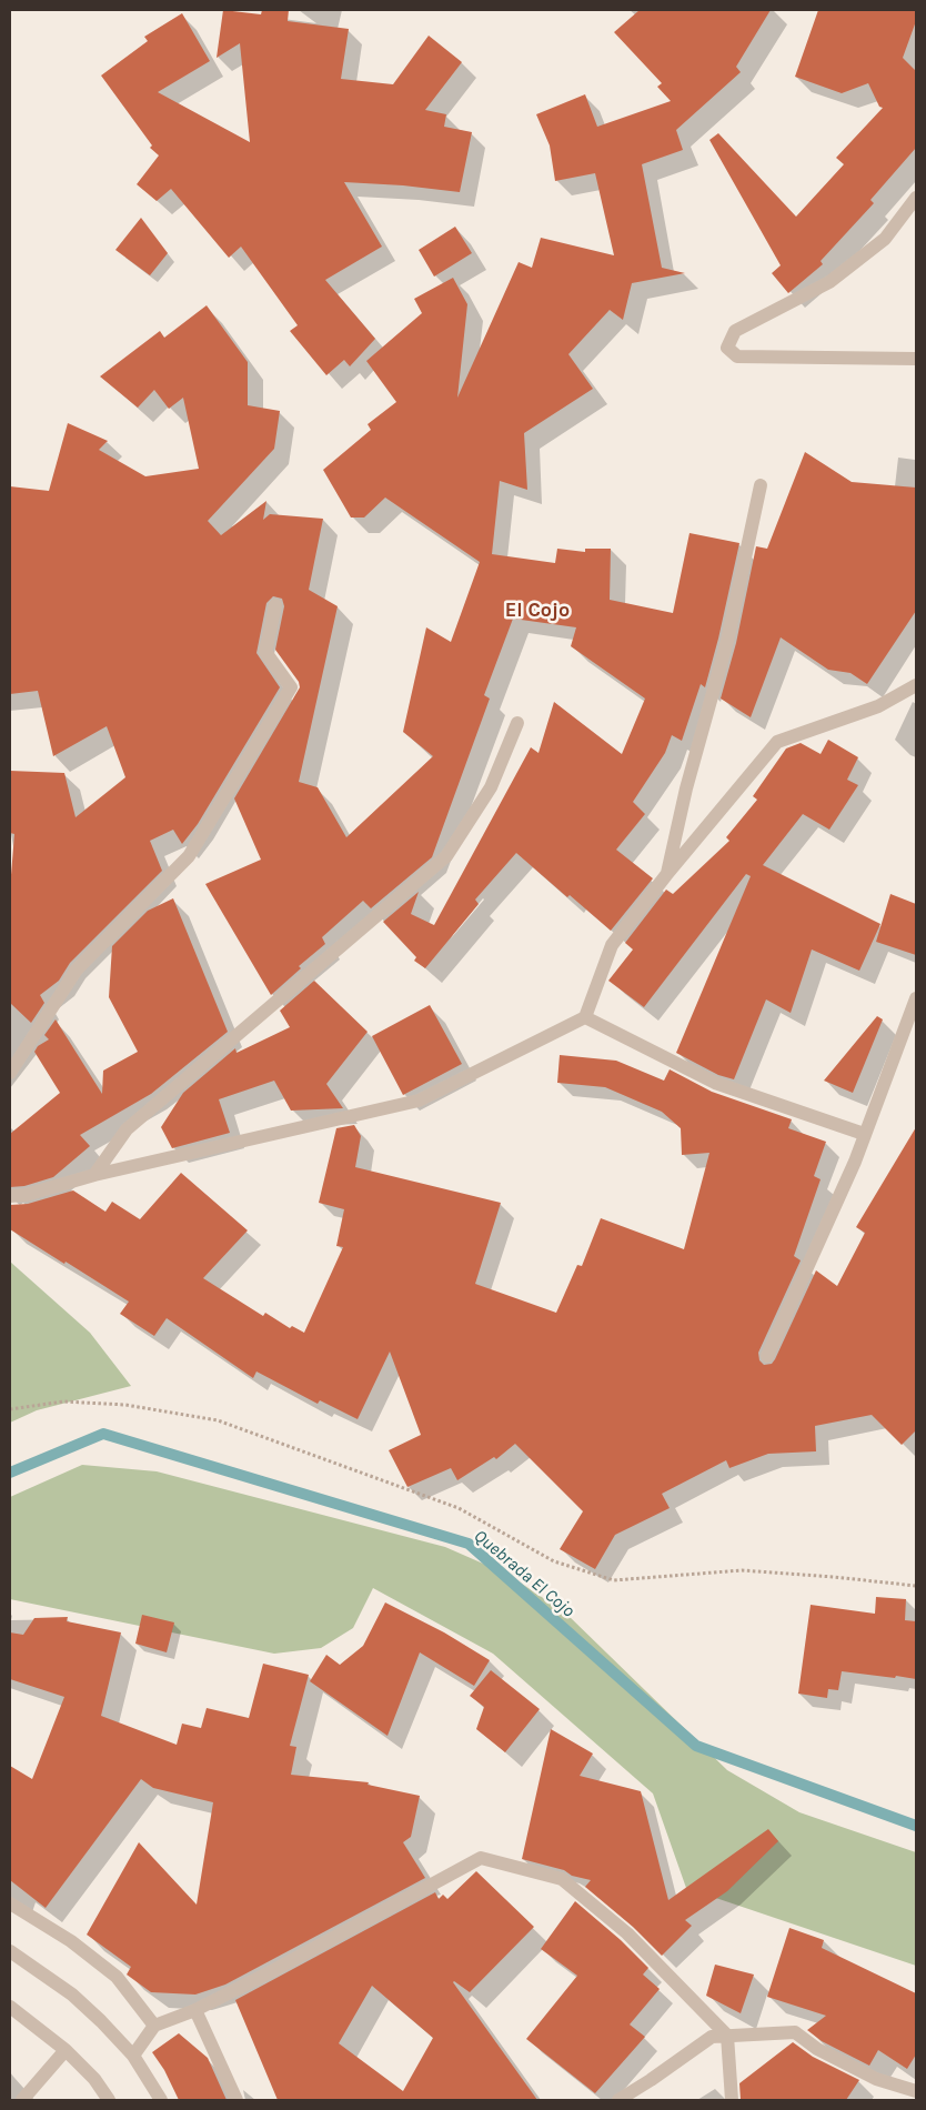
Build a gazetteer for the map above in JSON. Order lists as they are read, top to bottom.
{
  "districts": ["El Cojo"],
  "water": ["Quebrada El Cojo"]
}
